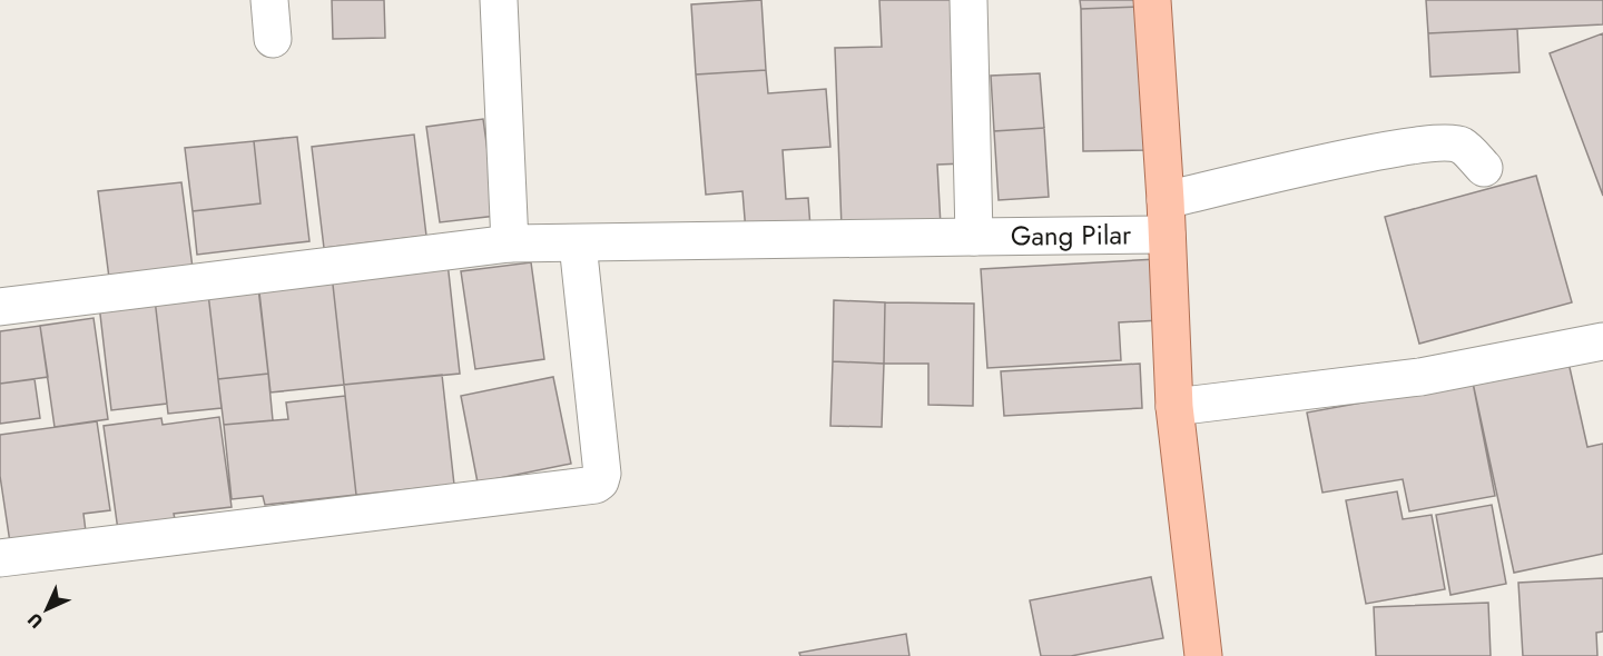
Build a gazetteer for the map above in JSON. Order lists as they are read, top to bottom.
{
  "streets": {
    "street": ["Gang Pilar"]
  },
  "north": "bottom left"
}
